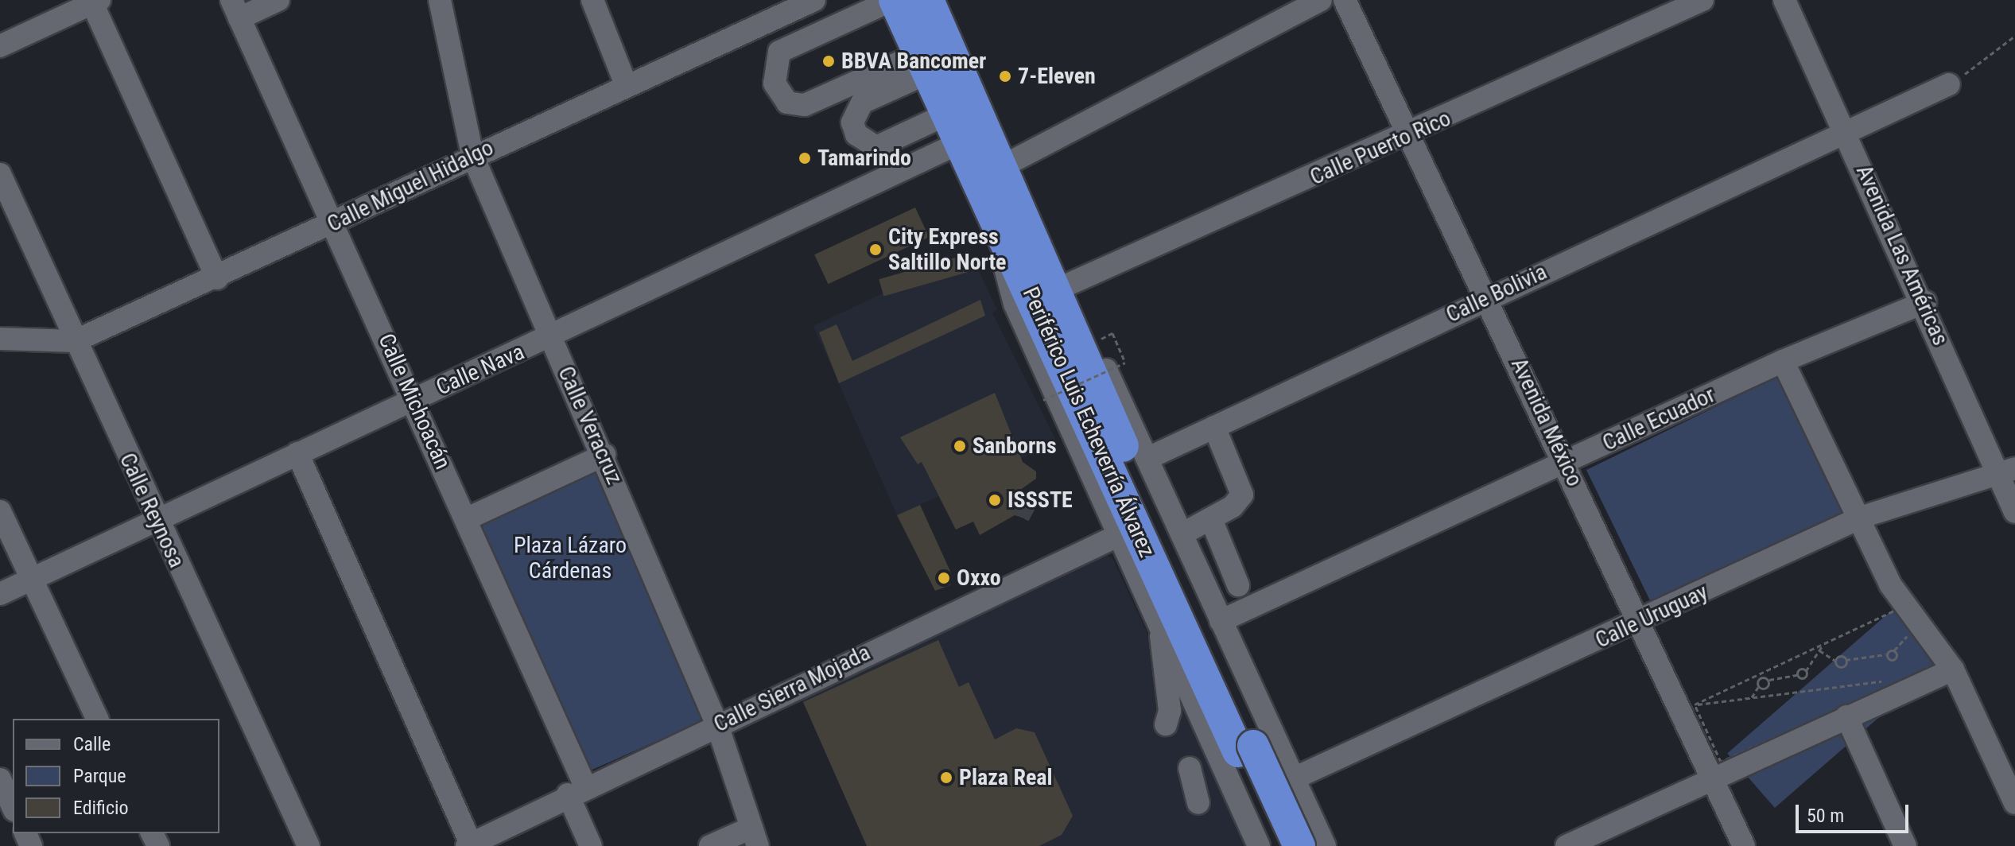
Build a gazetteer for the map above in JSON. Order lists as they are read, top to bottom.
{
  "streets": {
    "highway": ["Periférico Luis Echeverría Álvarez"],
    "street": [
      "Calle Puerto Rico",
      "Calle Miguel Hidalgo",
      "Avenida Las Américas",
      "Calle Bolivia",
      "Calle Nava",
      "Calle Michoacán",
      "Calle Ecuador",
      "Avenida México",
      "Calle Veracruz",
      "Calle Reynosa",
      "Calle Uruguay",
      "Calle Sierra Mojada"
    ]
  },
  "crossings": [
    ["Calle Puerto Rico", "Periférico Luis Echeverría Álvarez"],
    ["Calle Puerto Rico", "Avenida México"],
    ["Calle Miguel Hidalgo", "Calle Michoacán"],
    ["Calle Miguel Hidalgo", "Calle Veracruz"],
    ["Calle Miguel Hidalgo", "Calle Reynosa"],
    ["Avenida Las Américas", "Calle Bolivia"],
    ["Avenida Las Américas", "Calle Ecuador"],
    ["Avenida Las Américas", "Calle Uruguay"],
    ["Calle Bolivia", "Avenida México"],
    ["Calle Nava", "Calle Michoacán"],
    ["Calle Nava", "Periférico Luis Echeverría Álvarez"],
    ["Calle Nava", "Calle Veracruz"],
    ["Calle Nava", "Calle Reynosa"],
    ["Calle Michoacán", "Calle Sierra Mojada"],
    ["Calle Ecuador", "Avenida México"],
    ["Avenida México", "Calle Uruguay"],
    ["Calle Veracruz", "Calle Sierra Mojada"]
  ],
  "parks": ["Plaza Lázaro Cárdenas"],
  "places": [
    "BBVA Bancomer",
    "7-Eleven",
    "Tamarindo",
    "City Express Saltillo Norte",
    "Sanborns",
    "ISSSTE",
    "Oxxo",
    "Plaza Real"
  ],
  "legend": ["Calle", "Parque", "Edificio"],
  "scale_bar": "50 m"
}
